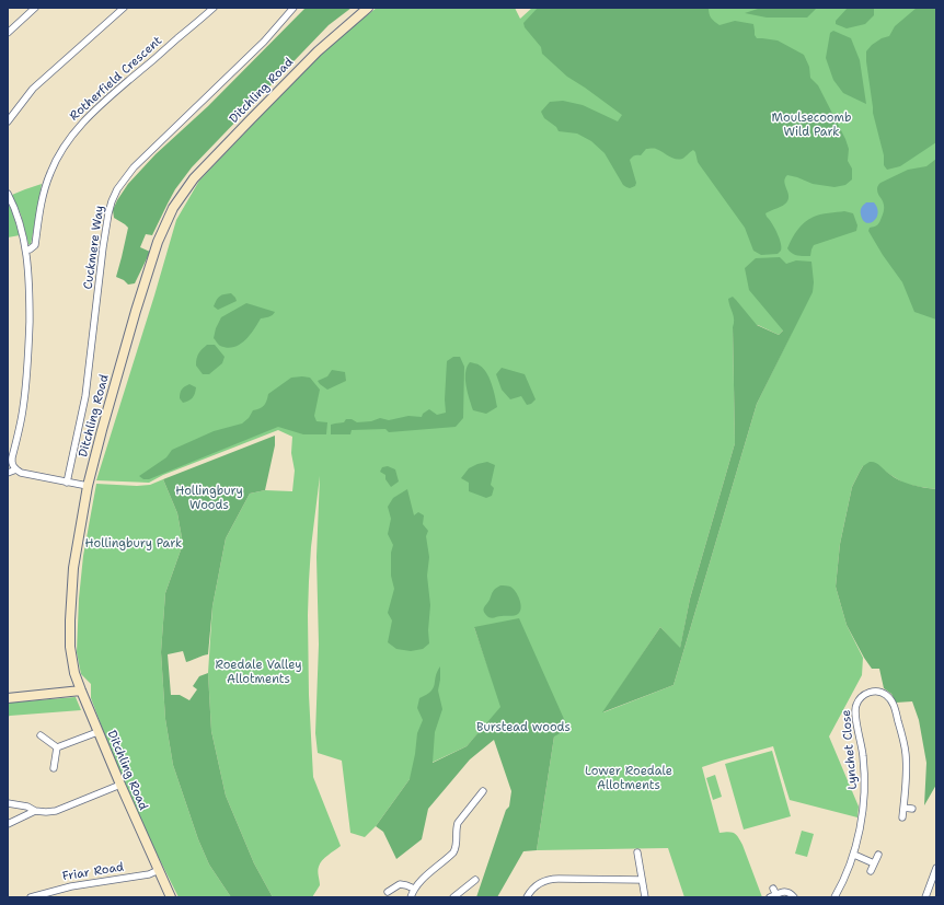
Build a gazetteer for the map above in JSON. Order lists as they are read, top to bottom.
{
  "streets": {
    "street": [
      "Rotherfield Crescent",
      "Ditchling Road",
      "Cuckmere Way",
      "Lynchet Close",
      "Friar Road"
    ]
  },
  "crossings": [
    ["Ditchling Road", "Friar Road"]
  ],
  "parks": [
    "Moulsecoomb Wild Park",
    "Hollingbury Woods",
    "Hollingbury Park",
    "Roedale Valley Allotments",
    "Burstead woods",
    "Lower Roedale Allotments"
  ]
}
